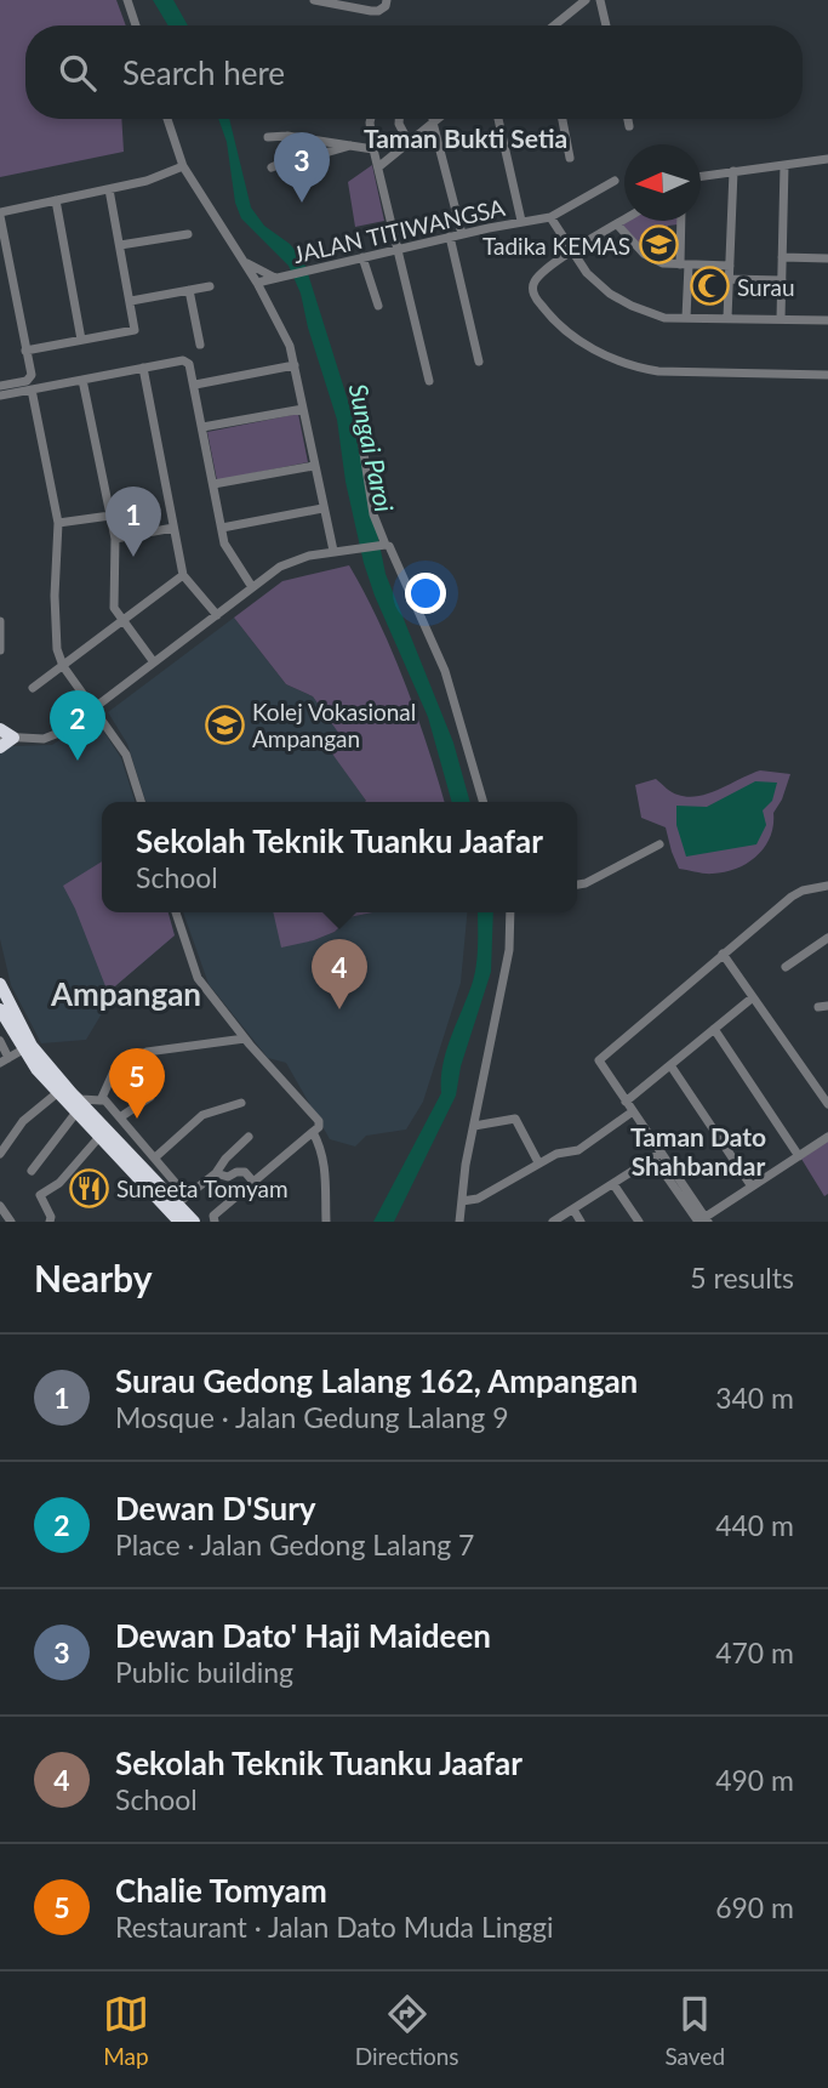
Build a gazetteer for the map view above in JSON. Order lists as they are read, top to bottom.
{
  "streets": {
    "street": ["JALAN TITIWANGSA"]
  },
  "districts": ["Taman Bukti Setia", "Ampangan", "Taman Dato Shahbandar"],
  "water": ["Sungai Paroi"],
  "places": {
    "school or university": ["Tadika KEMAS", "Kolej Vokasional Ampangan"],
    "mosque": ["Surau"],
    "restaurant": ["Suneeta Tomyam"]
  },
  "north": "left",
  "page": {
    "search": "Search here",
    "pins": [
      "3",
      "1",
      "2",
      "4",
      "5"
    ],
    "popup": ["Sekolah Teknik Tuanku Jaafar", "School"],
    "heading": ["Nearby", "5 results"],
    "list": [
      {
        "mark": "1",
        "name": "Surau Gedong Lalang 162, Ampangan",
        "note": "Mosque · Jalan Gedung Lalang 9",
        "value": "340 m"
      },
      {
        "mark": "2",
        "name": "Dewan D'Sury",
        "note": "Place · Jalan Gedong Lalang 7",
        "value": "440 m"
      },
      {
        "mark": "3",
        "name": "Dewan Dato' Haji Maideen",
        "note": "Public building",
        "value": "470 m"
      },
      {
        "mark": "4",
        "name": "Sekolah Teknik Tuanku Jaafar",
        "note": "School",
        "value": "490 m"
      },
      {
        "mark": "5",
        "name": "Chalie Tomyam",
        "note": "Restaurant · Jalan Dato Muda Linggi",
        "value": "690 m"
      }
    ],
    "nav": ["Map", "Directions", "Saved"]
  }
}
